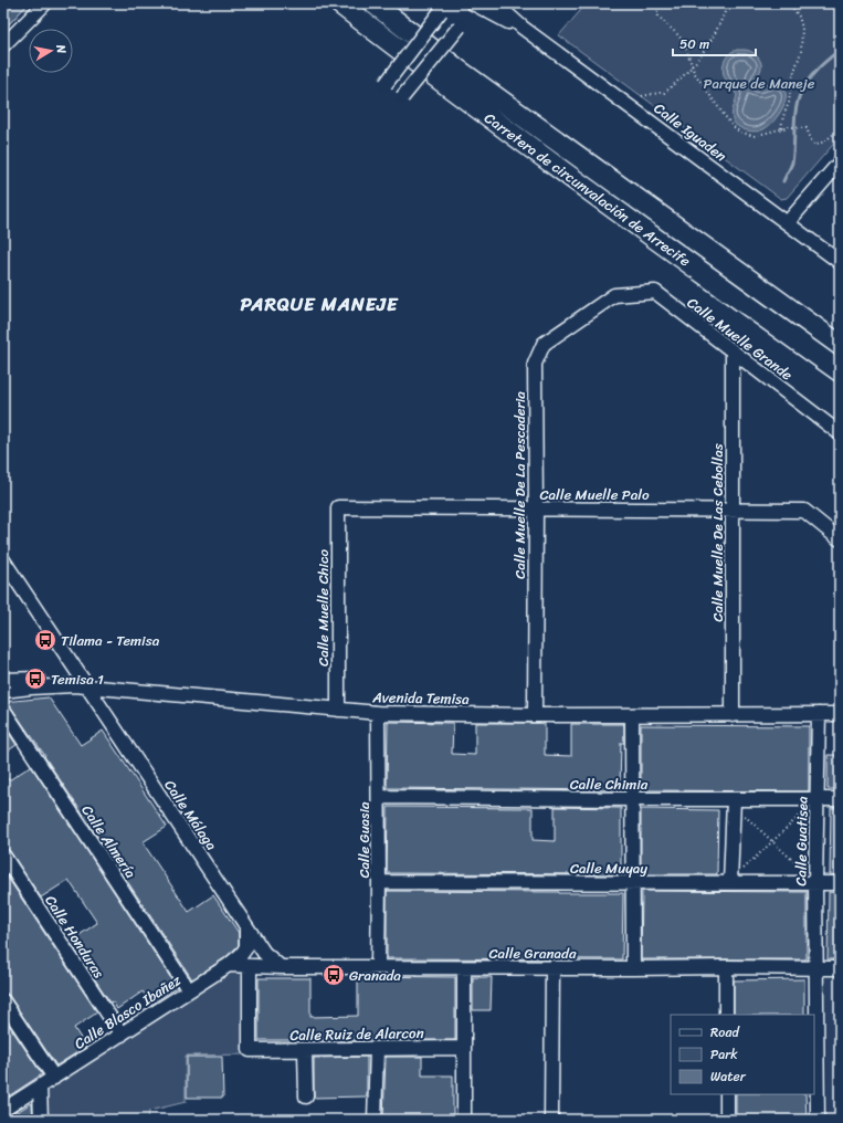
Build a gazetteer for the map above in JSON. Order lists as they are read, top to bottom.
{
  "streets": {
    "highway": ["Carretera de circunvalación de Arrecife"],
    "street": [
      "Calle Iguaden",
      "Calle Muelle Grande",
      "Calle Muelle De La Pescaderia",
      "Calle Muelle Palo",
      "Calle Muelle De Las Cebollas",
      "Calle Muelle Chico",
      "Avenida Temisa",
      "Calle Chimia",
      "Calle Málaga",
      "Calle Guasia",
      "Calle Almería",
      "Calle Guatisea",
      "Calle Muyay",
      "Calle Honduras",
      "Calle Granada",
      "Calle Blasco Ibañez",
      "Calle Ruiz de Alarcon"
    ]
  },
  "crossings": [
    ["Calle Muelle Grande", "Calle Muelle De La Pescaderia"],
    ["Calle Muelle Grande", "Calle Muelle De Las Cebollas"],
    ["Calle Muelle De La Pescaderia", "Calle Muelle Palo"],
    ["Calle Muelle De La Pescaderia", "Avenida Temisa"],
    ["Calle Muelle Palo", "Calle Muelle De Las Cebollas"],
    ["Calle Muelle Palo", "Calle Muelle Chico"],
    ["Calle Muelle De Las Cebollas", "Avenida Temisa"],
    ["Calle Muelle Chico", "Avenida Temisa"],
    ["Avenida Temisa", "Calle Málaga"],
    ["Avenida Temisa", "Calle Guasia"],
    ["Avenida Temisa", "Calle Guatisea"],
    ["Calle Chimia", "Calle Guasia"],
    ["Calle Chimia", "Calle Guatisea"],
    ["Calle Málaga", "Calle Granada"],
    ["Calle Málaga", "Calle Blasco Ibañez"],
    ["Calle Guasia", "Calle Muyay"],
    ["Calle Guasia", "Calle Granada"],
    ["Calle Almería", "Calle Blasco Ibañez"],
    ["Calle Guatisea", "Calle Muyay"],
    ["Calle Guatisea", "Calle Granada"],
    ["Calle Honduras", "Calle Blasco Ibañez"],
    ["Calle Granada", "Calle Blasco Ibañez"],
    ["Calle Granada", "Calle Ruiz de Alarcon"]
  ],
  "districts": ["PARQUE MANEJE"],
  "parks": ["Parque de Maneje"],
  "places": {
    "bus stop": ["Tilama - Temisa", "Temisa 1", "Granada"]
  },
  "legend": ["Road", "Park", "Water"],
  "scale_bar": "50 m",
  "north": "right"
}
